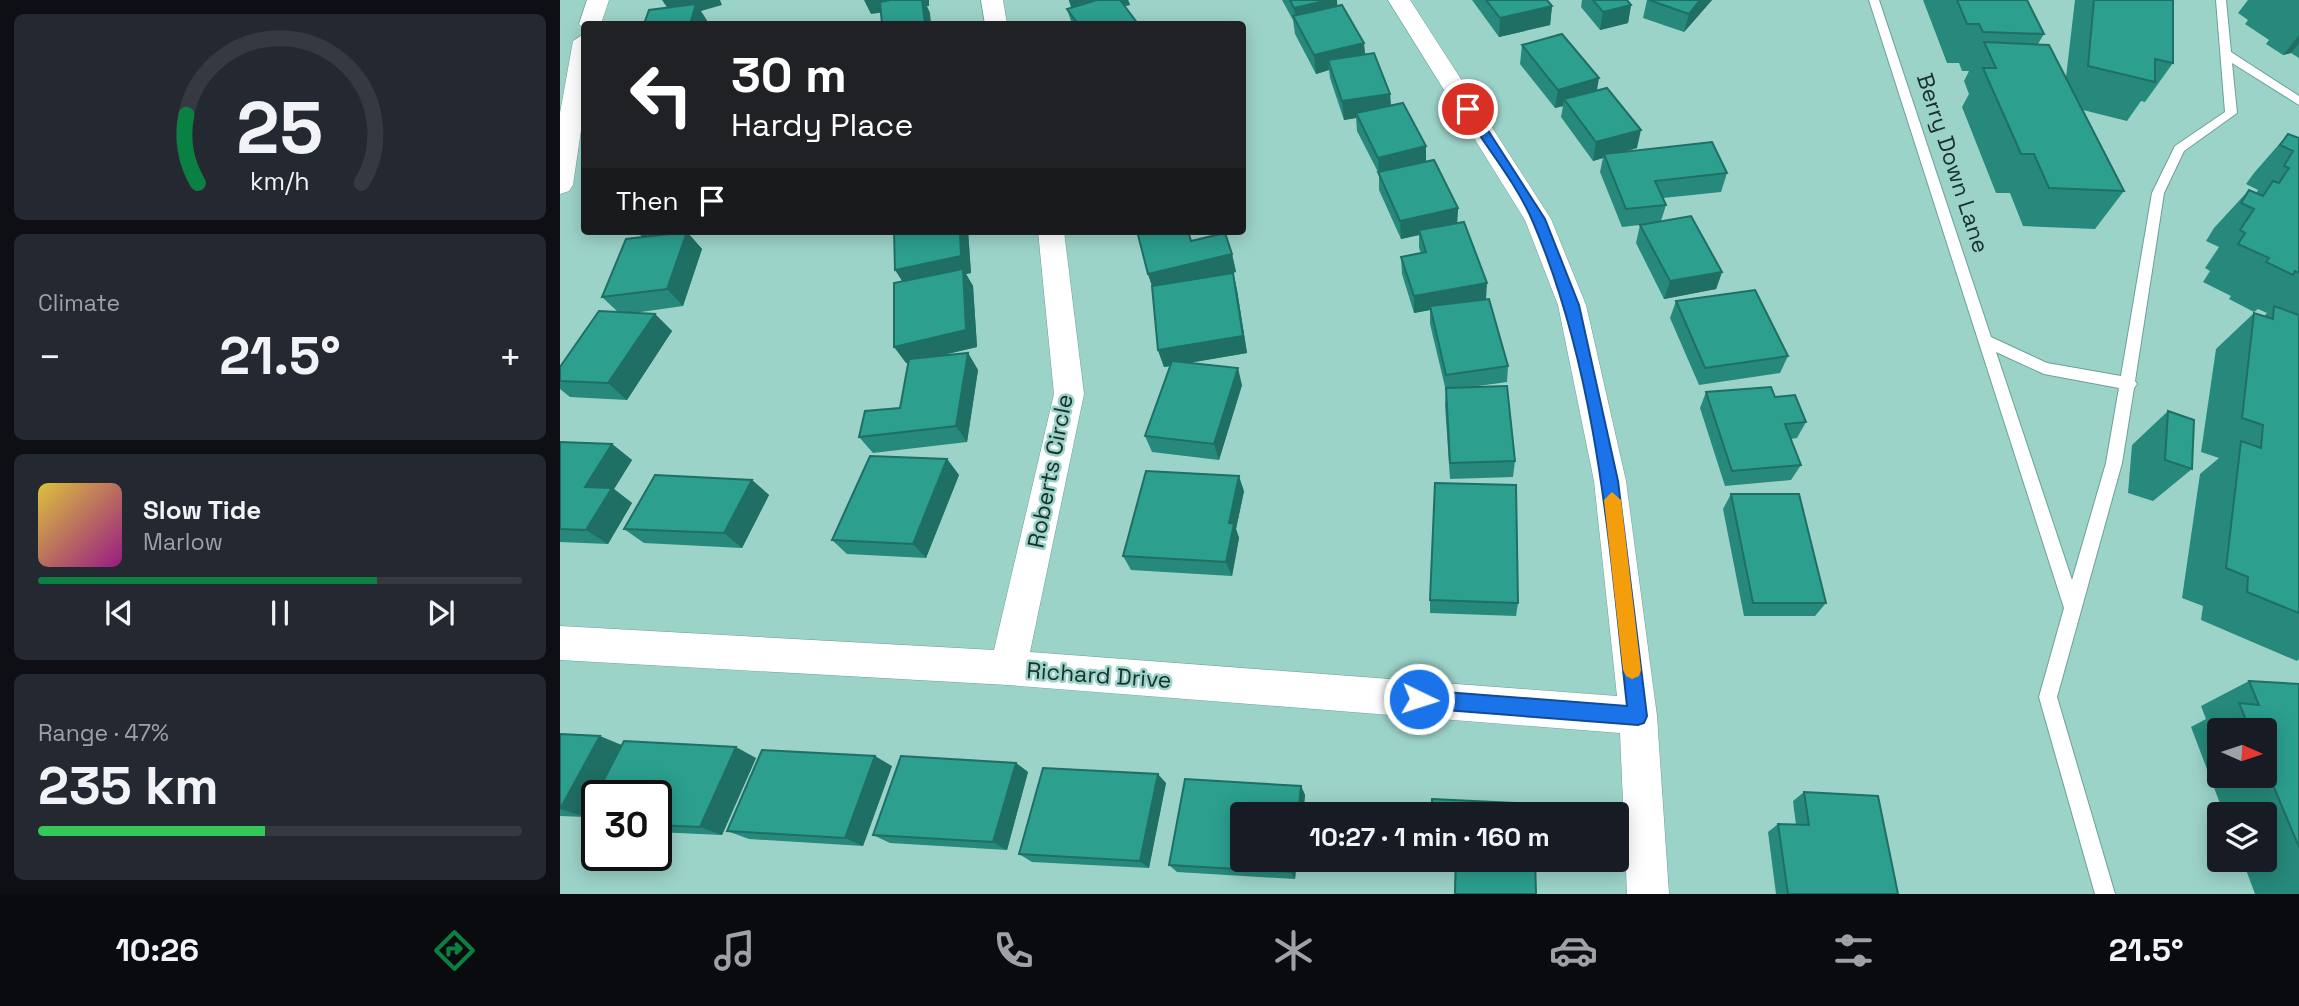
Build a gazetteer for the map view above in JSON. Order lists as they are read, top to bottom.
{
  "streets": {
    "street": ["Roberts Circle", "Richard Drive"],
    "lane": ["Berry Down Lane"]
  },
  "crossings": [
    ["Roberts Circle", "Richard Drive"]
  ],
  "north": "right",
  "page": {
    "turn": ["30 m", "Hardy Place"],
    "then": "Then",
    "tile": [
      "Climate",
      ["Range · 47%", "235 km"]
    ],
    "heat": ["−", "21.5°", "+"],
    "song": ["Slow Tide", "Marlow"],
    "limit": "30",
    "trip": "10:27 · 1 min · 160 m",
    "tabs": ["10:26", "21.5°"],
    "gauge": ["25", "km/h"]
  }
}
